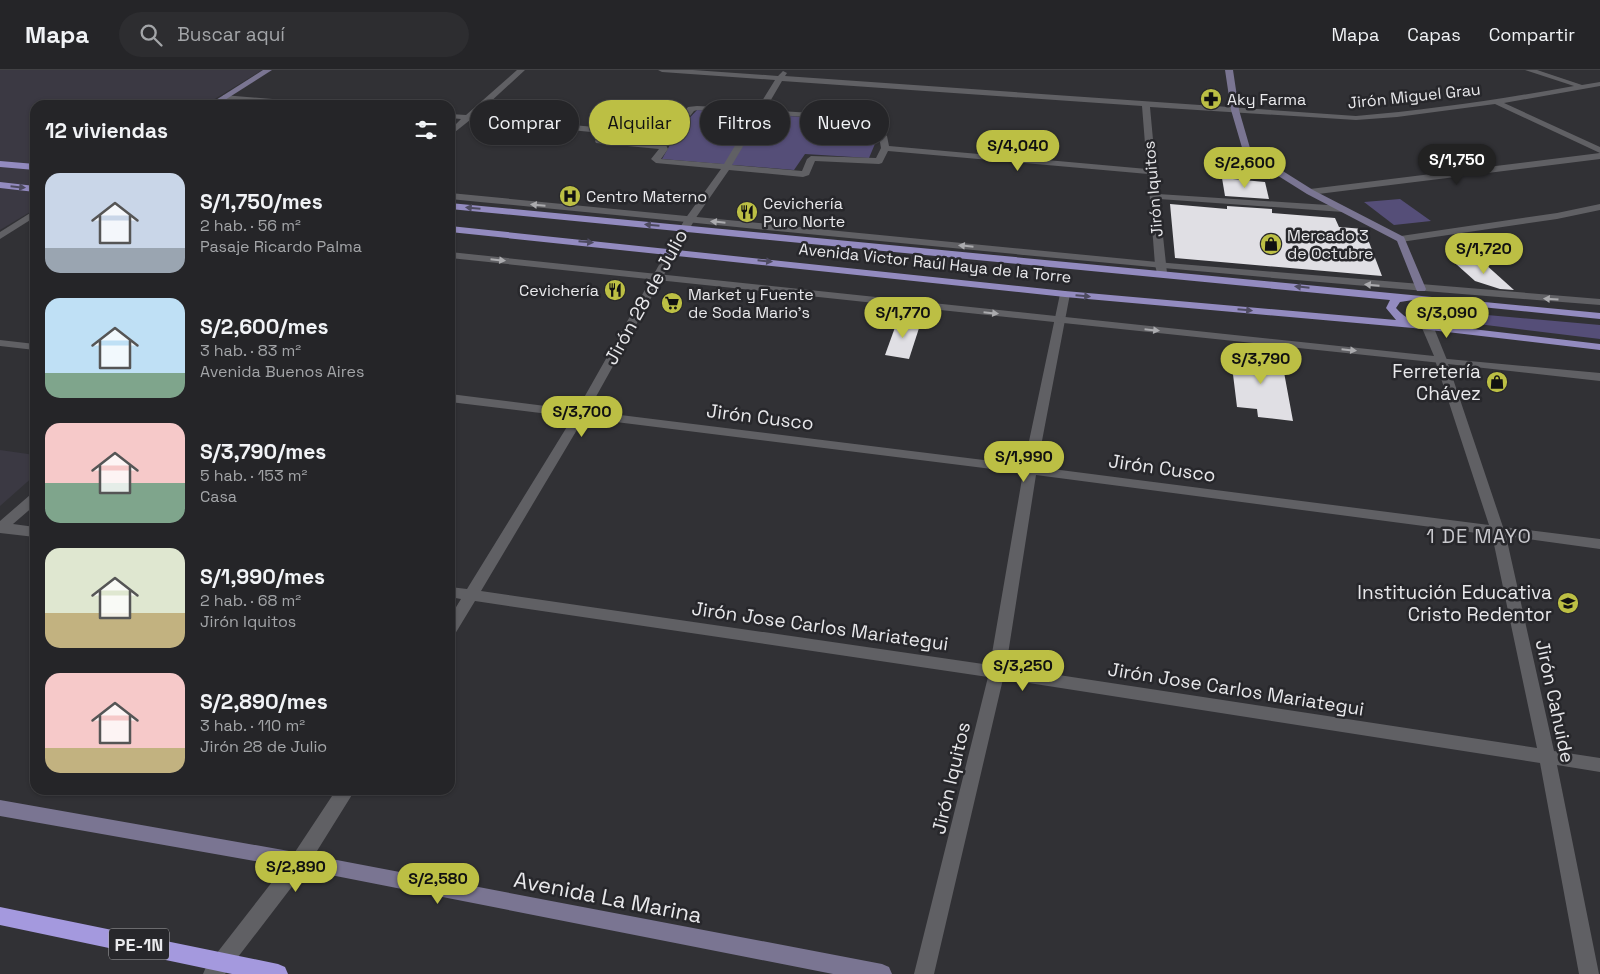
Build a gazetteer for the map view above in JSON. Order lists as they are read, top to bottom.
{
  "streets": {
    "highway": ["PE-1N"],
    "main road": ["Avenida Victor Raúl Haya de la Torre", "Avenida La Marina"],
    "street": [
      "Jirón Miguel Grau",
      "Jirón Iquitos",
      "Jirón 28 de Julio",
      "Jirón Cusco",
      "Jirón Jose Carlos Mariategui",
      "Jirón Cahuide"
    ]
  },
  "crossings": [
    ["Jirón Miguel Grau", "Jirón Iquitos"],
    ["Jirón Miguel Grau", "Jirón 28 de Julio"],
    ["Jirón Iquitos", "Avenida Victor Raúl Haya de la Torre"],
    ["Jirón Iquitos", "Jirón Cusco"],
    ["Jirón Iquitos", "Jirón Jose Carlos Mariategui"],
    ["Avenida Victor Raúl Haya de la Torre", "Jirón 28 de Julio"],
    ["Avenida Victor Raúl Haya de la Torre", "Jirón Cahuide"],
    ["Jirón 28 de Julio", "Jirón Cusco"],
    ["Jirón 28 de Julio", "Jirón Jose Carlos Mariategui"],
    ["Jirón Cusco", "Jirón Cahuide"],
    ["Jirón Jose Carlos Mariategui", "Jirón Cahuide"]
  ],
  "districts": ["1 DE MAYO"],
  "places": {
    "pharmacy": ["Aky Farma"],
    "hospital": ["Centro Materno"],
    "restaurant": ["Cevichería Puro Norte", "Cevichería"],
    "shop": ["Mercado 3 de Octubre", "Ferretería Chávez"],
    "supermarket": ["Market y Fuente de Soda Mario's"],
    "school or university": ["Institución Educativa Cristo Redentor"]
  },
  "page": {
    "header": "Mapa",
    "search": "Buscar aquí",
    "nav": ["Mapa", "Capas", "Compartir"],
    "chip": [
      "Comprar",
      "Alquilar",
      "Filtros",
      "Nuevo"
    ],
    "heading": "12 viviendas",
    "price": [
      "S/4,040",
      "S/1,750",
      "S/2,600",
      "S/1,720",
      "S/1,770",
      "S/3,090",
      "S/3,790",
      "S/3,700",
      "S/1,990",
      "S/3,250",
      "S/2,890",
      "S/2,580"
    ],
    "list": [
      {
        "name": "S/1,750/mes",
        "note": "2 hab. · 56 m² · Pasaje Ricardo Palma"
      },
      {
        "name": "S/2,600/mes",
        "note": "3 hab. · 83 m² · Avenida Buenos Aires"
      },
      {
        "name": "S/3,790/mes",
        "note": "5 hab. · 153 m² · Casa"
      },
      {
        "name": "S/1,990/mes",
        "note": "2 hab. · 68 m² · Jirón Iquitos"
      },
      {
        "name": "S/2,890/mes",
        "note": "3 hab. · 110 m² · Jirón 28 de Julio"
      }
    ]
  }
}
